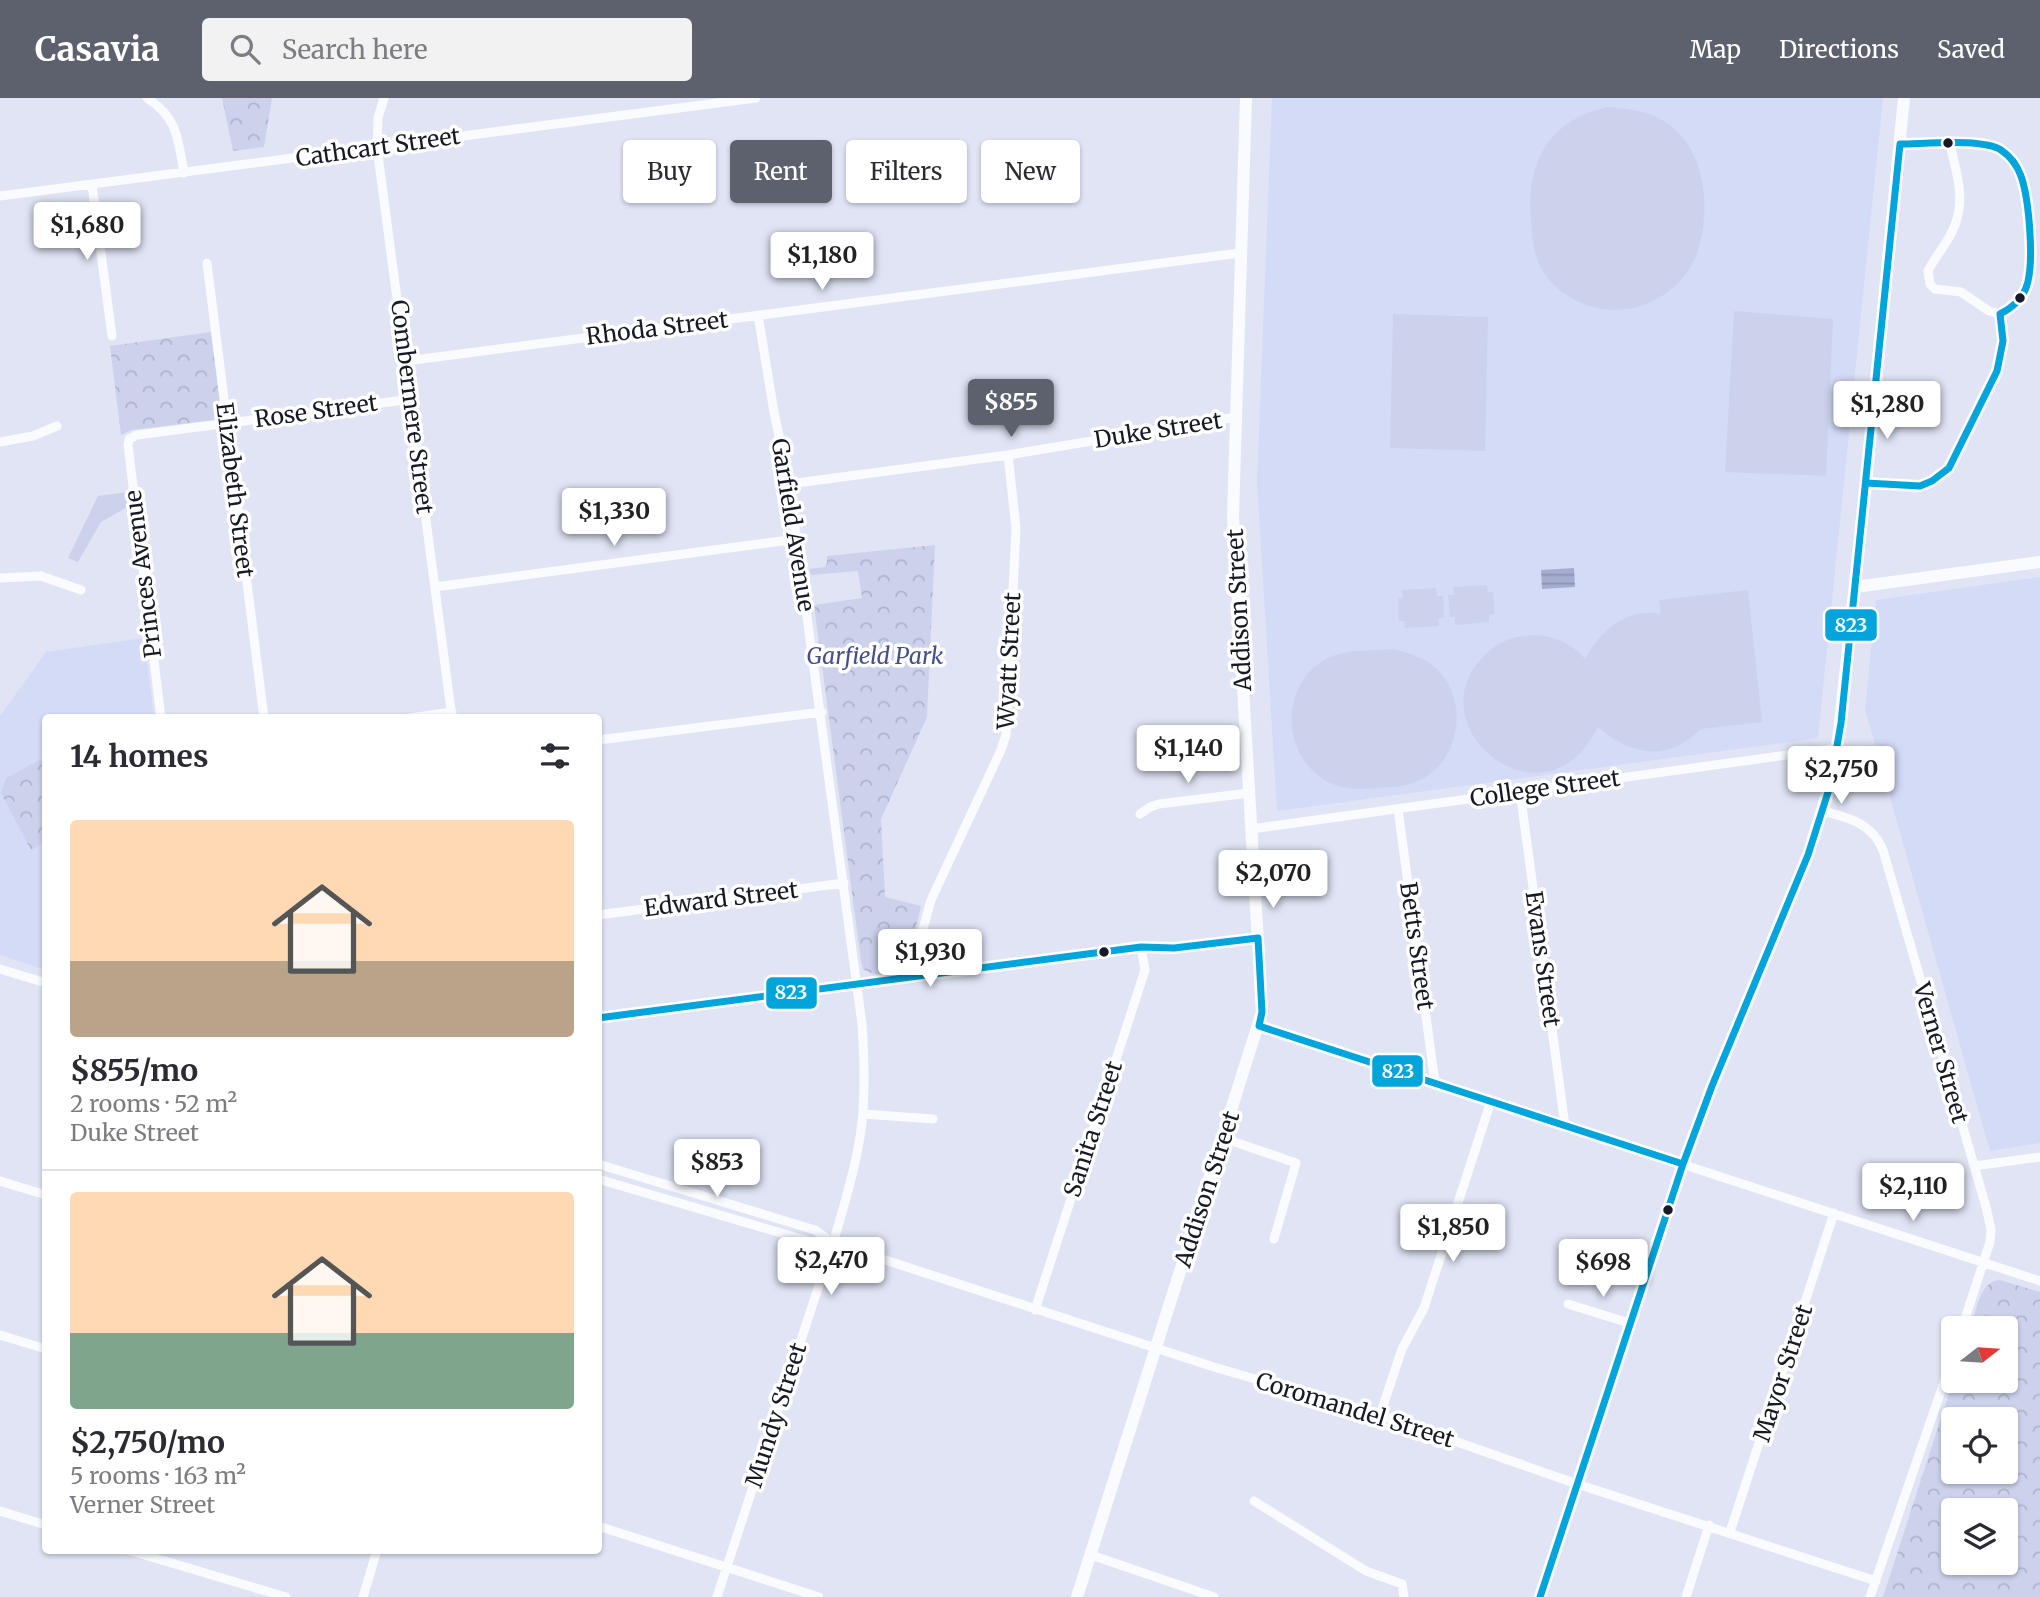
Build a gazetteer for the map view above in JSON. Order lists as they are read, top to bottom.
{
  "streets": {
    "street": [
      "Cathcart Street",
      "Rhoda Street",
      "Combermere Street",
      "Rose Street",
      "Duke Street",
      "Elizabeth Street",
      "Garfield Avenue",
      "Princes Avenue",
      "Addison Street",
      "Wyatt Street",
      "College Street",
      "Edward Street",
      "Betts Street",
      "Evans Street",
      "Verner Street",
      "Sanita Street",
      "Mayor Street",
      "Coromandel Street",
      "Mundy Street"
    ]
  },
  "crossings": [
    ["Cathcart Street", "Combermere Street"],
    ["Rhoda Street", "Combermere Street"],
    ["Rhoda Street", "Garfield Avenue"],
    ["Rhoda Street", "Addison Street"],
    ["Combermere Street", "Rose Street"],
    ["Rose Street", "Elizabeth Street"],
    ["Rose Street", "Princes Avenue"],
    ["Duke Street", "Garfield Avenue"],
    ["Duke Street", "Addison Street"],
    ["Duke Street", "Wyatt Street"],
    ["Garfield Avenue", "Edward Street"],
    ["Garfield Avenue", "Mundy Street"],
    ["Addison Street", "College Street"],
    ["Addison Street", "Coromandel Street"],
    ["College Street", "Betts Street"],
    ["College Street", "Evans Street"],
    ["Sanita Street", "Coromandel Street"],
    ["Mayor Street", "Coromandel Street"],
    ["Coromandel Street", "Mundy Street"]
  ],
  "parks": ["Garfield Park"],
  "lines": ["transit line 823"],
  "north": "right",
  "page": {
    "header": "Casavia",
    "search": "Search here",
    "nav": ["Map", "Directions", "Saved"],
    "chip": [
      "Buy",
      "Rent",
      "Filters",
      "New"
    ],
    "price": [
      "$1,680",
      "$1,180",
      "$855",
      "$1,280",
      "$1,330",
      "$1,140",
      "$2,750",
      "$2,070",
      "$1,930",
      "$853",
      "$2,110",
      "$1,850",
      "$2,470",
      "$698"
    ],
    "heading": "14 homes",
    "list": [
      {
        "name": "$855/mo",
        "note": "2 rooms · 52 m² · Duke Street"
      },
      {
        "name": "$2,750/mo",
        "note": "5 rooms · 163 m² · Verner Street"
      }
    ]
  }
}
